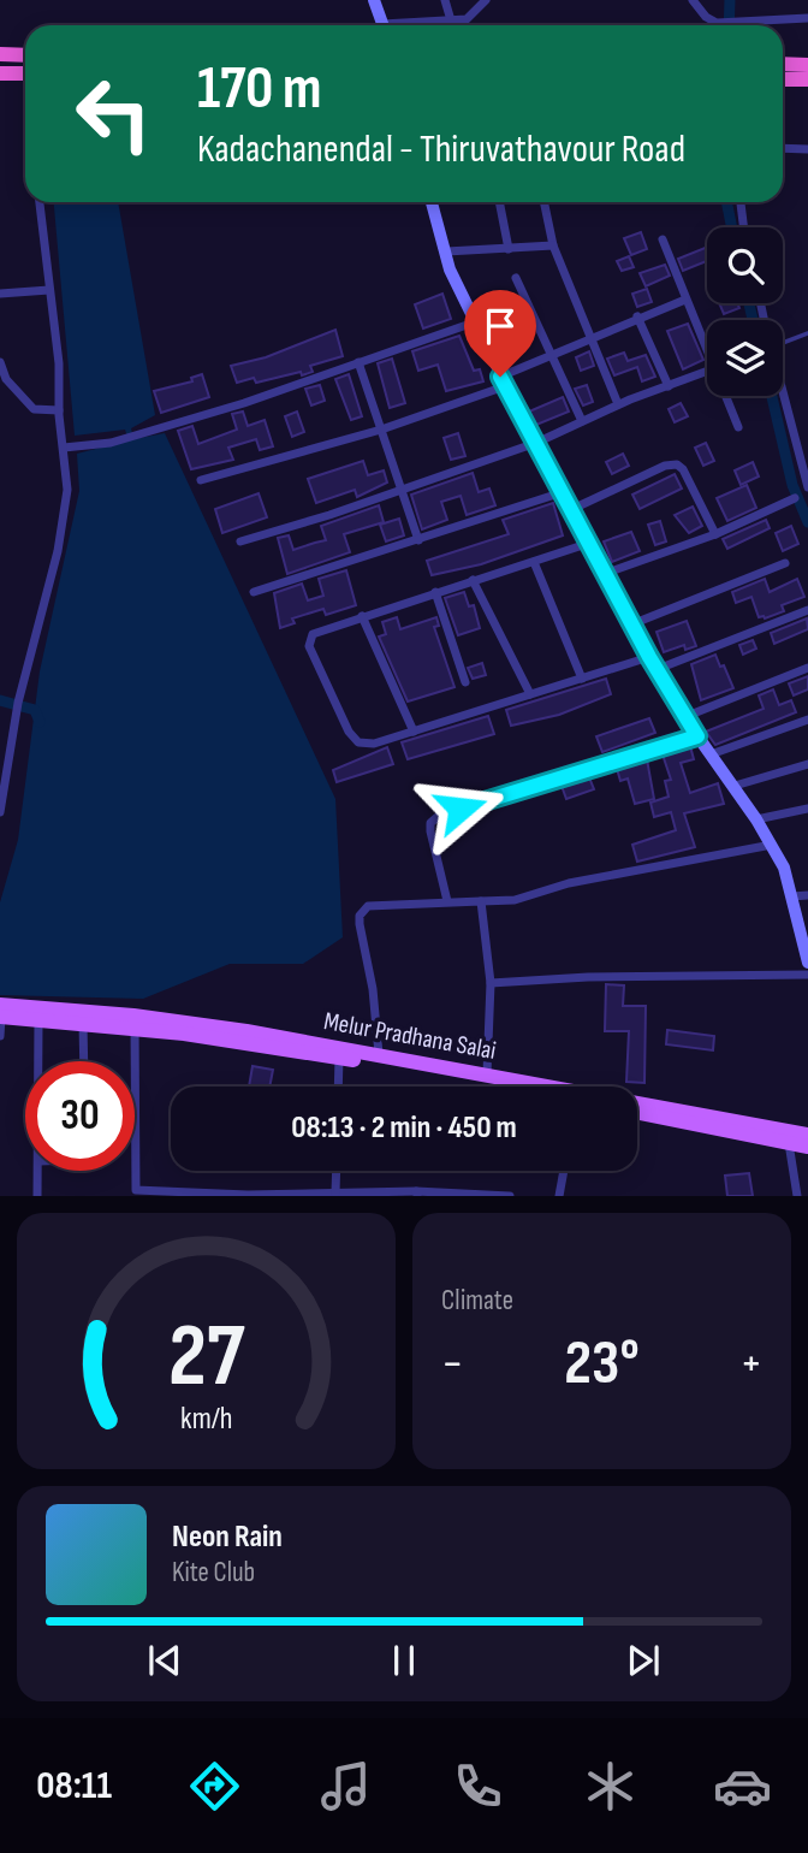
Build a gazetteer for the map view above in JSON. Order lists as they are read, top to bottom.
{
  "streets": {
    "main road": ["Melur Pradhana Salai"]
  },
  "page": {
    "turn": ["170 m", "Kadachanendal - Thiruvathavour Road"],
    "limit": "30",
    "trip": "08:13 · 2 min · 450 m",
    "tile": "Climate",
    "heat": ["−", "23°", "+"],
    "song": ["Neon Rain", "Kite Club"],
    "tabs": "08:11",
    "gauge": ["27", "km/h"]
  }
}
